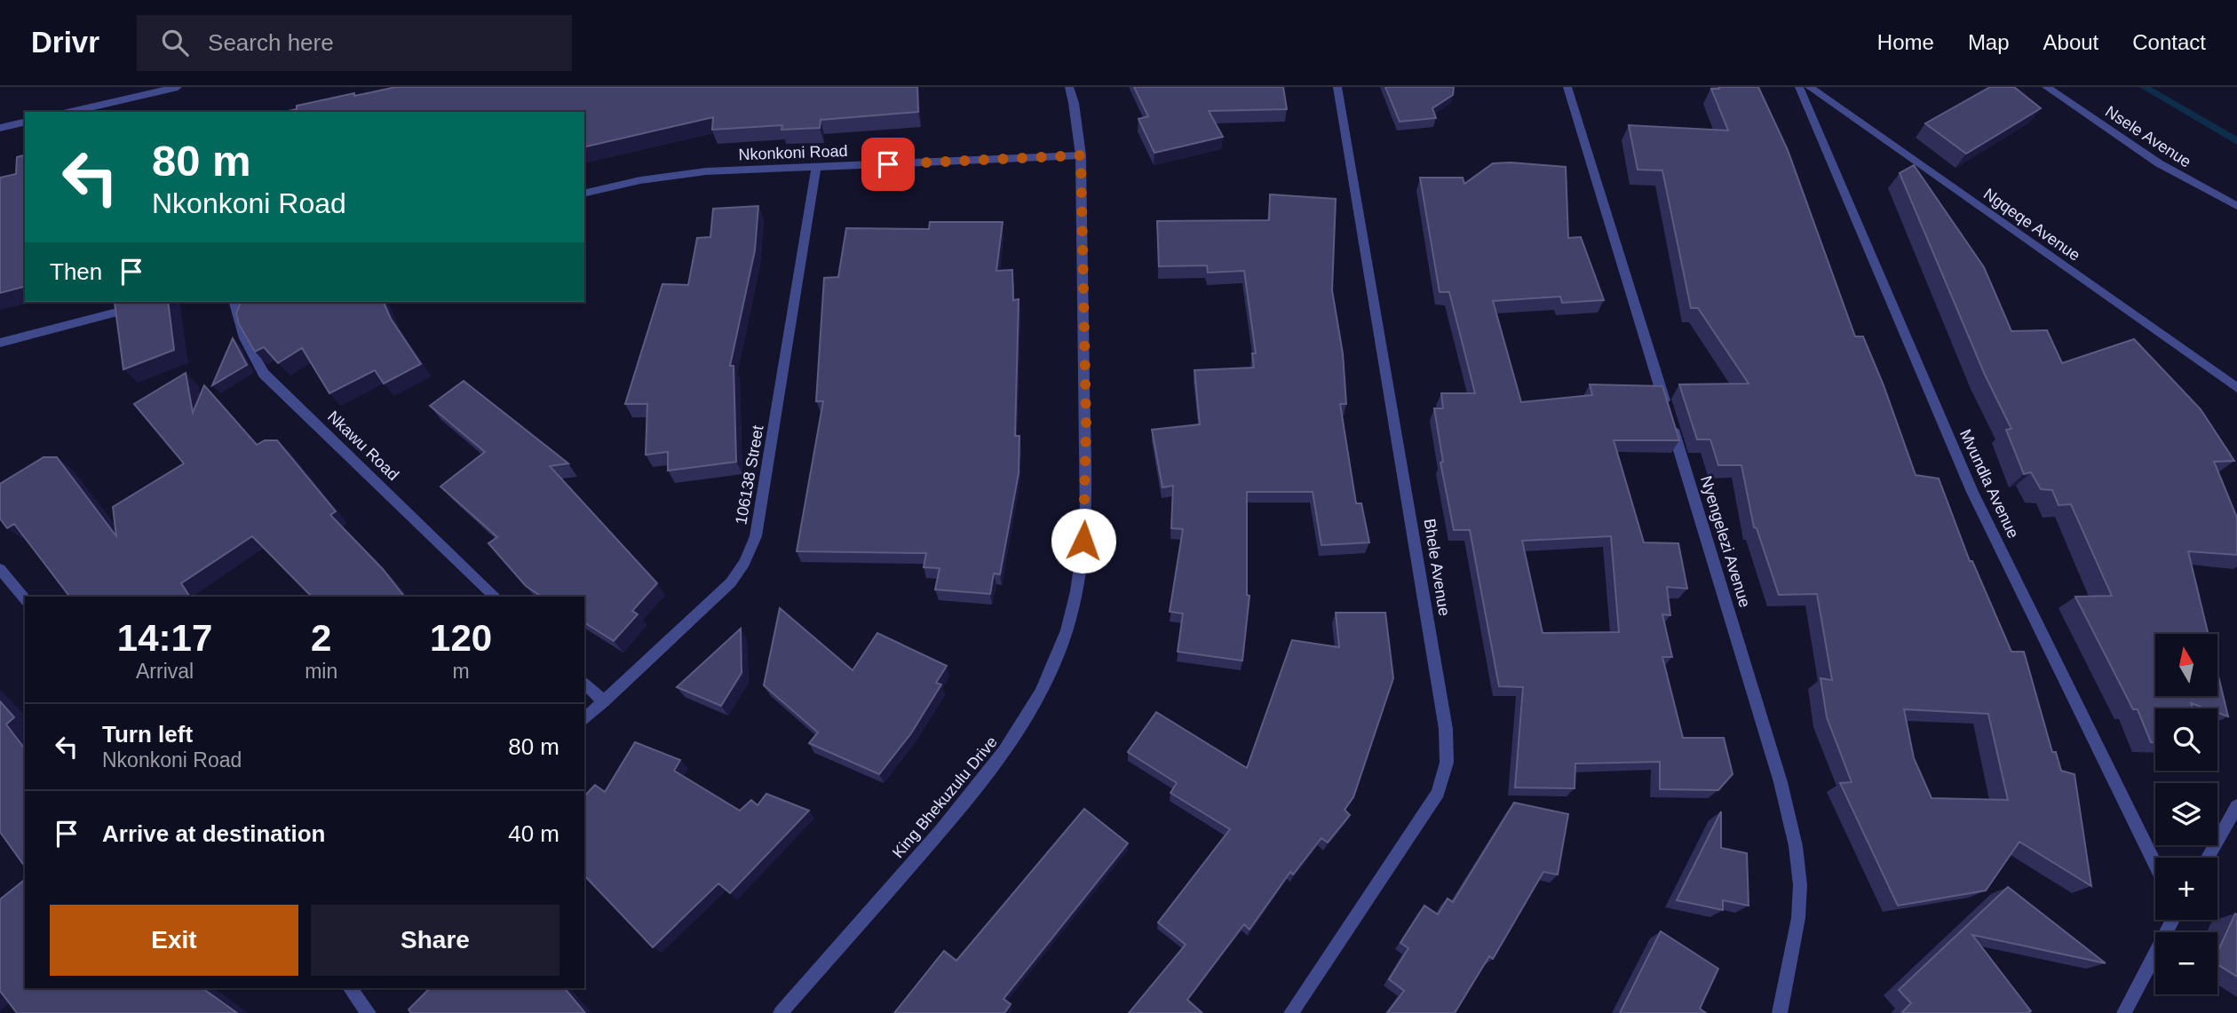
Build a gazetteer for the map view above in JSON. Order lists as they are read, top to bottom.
{
  "streets": {
    "street": [
      "Nsele Avenue",
      "Nkonkoni Road",
      "Ngqeqe Avenue",
      "Nkawu Road",
      "106138 Street",
      "Mvundla Avenue",
      "Nyengelezi Avenue",
      "Bhele Avenue",
      "King Bhekuzulu Drive"
    ]
  },
  "crossings": [
    ["Nkonkoni Road", "106138 Street"],
    ["Nkonkoni Road", "King Bhekuzulu Drive"]
  ],
  "north": "top",
  "page": {
    "header": "Drivr",
    "search": "Search here",
    "nav": [
      "Home",
      "Map",
      "About",
      "Contact"
    ],
    "turn": ["80 m", "Nkonkoni Road"],
    "then": "Then",
    "eta": [
      "14:17",
      "Arrival",
      "2",
      "min",
      "120",
      "m"
    ],
    "map_buttons": ["+", "−"],
    "list": [
      {
        "name": "Turn left",
        "note": "Nkonkoni Road",
        "value": "80 m"
      },
      {
        "name": "Arrive at destination",
        "value": "40 m"
      }
    ],
    "buttons": ["Exit", "Share"]
  }
}
